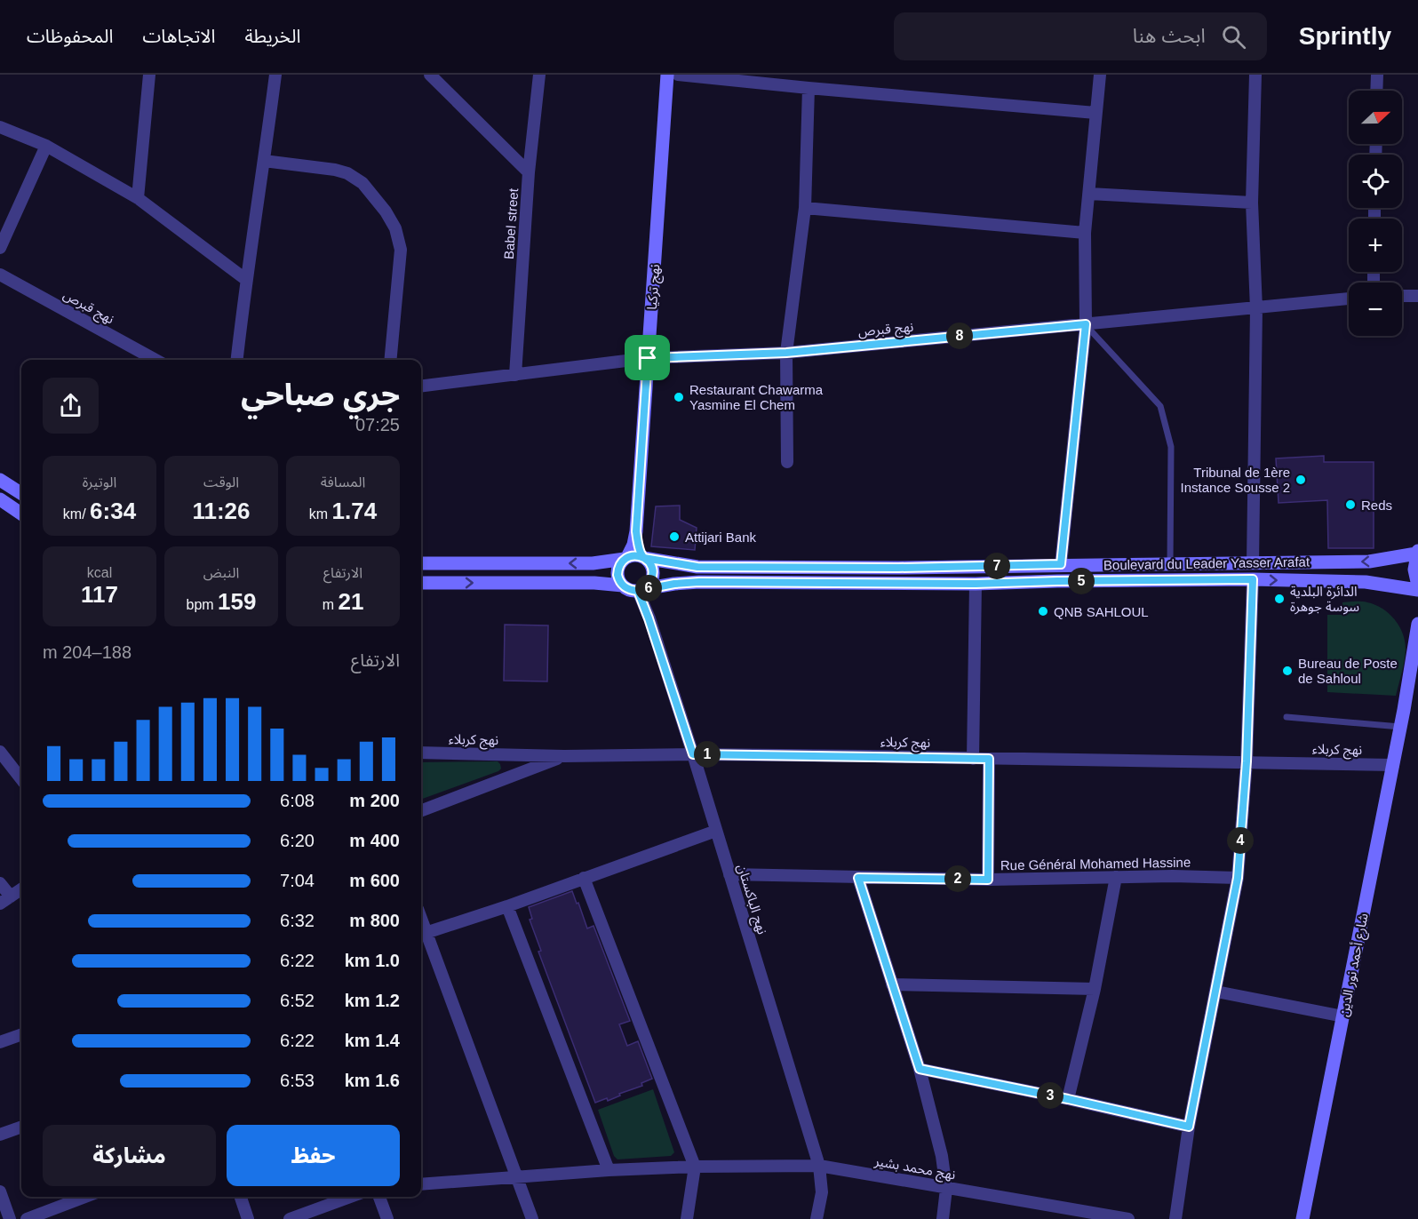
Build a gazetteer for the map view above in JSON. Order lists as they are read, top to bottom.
{
  "streets": {
    "main road": ["نهج تركيا", "Boulevard du Leader Yasser Arafat", "شارع أحمد نور الدين"],
    "street": [
      "Babel street",
      "نهج قبرص",
      "نهج كربلاء",
      "Rue Général Mohamed Hassine",
      "نهج الباكستان",
      "نهج محمد بشير"
    ]
  },
  "crossings": [
    ["Babel street", "نهج قبرص"],
    ["نهج تركيا", "نهج قبرص"],
    ["نهج تركيا", "Boulevard du Leader Yasser Arafat"],
    ["نهج تركيا", "نهج الباكستان"],
    ["Boulevard du Leader Yasser Arafat", "نهج الباكستان"],
    ["نهج كربلاء", "نهج الباكستان"],
    ["نهج كربلاء", "شارع أحمد نور الدين"],
    ["Rue Général Mohamed Hassine", "نهج الباكستان"],
    ["نهج الباكستان", "نهج محمد بشير"]
  ],
  "places": [
    "Restaurant Chawarma Yasmine El Chem",
    "Tribunal de 1ère Instance Sousse 2",
    "Reds",
    "Attijari Bank",
    "الدائرة البلدية سوسة جوهرة",
    "QNB SAHLOUL",
    "Bureau de Poste de Sahloul"
  ],
  "north": "right",
  "page": {
    "header": "Sprintly",
    "search": "ابحث هنا",
    "nav": ["الخريطة", "الاتجاهات", "المحفوظات"],
    "map_buttons": ["+", "−"],
    "pins": [
      "8",
      "7",
      "5",
      "6",
      "1",
      "4",
      "2",
      "3"
    ],
    "heading": ["جري صباحي", "07:25"],
    "stats": [
      ["المسافة", "1.74 km"],
      ["الوقت", "11:26"],
      ["الوتيرة", "6:34 /km"],
      ["الارتفاع", "21 m"],
      ["النبض", "159 bpm"],
      ["kcal", "117"]
    ],
    "chart": ["الارتفاع", "188–204 m"],
    "list": [
      {
        "name": "200 m",
        "note": "6:08"
      },
      {
        "name": "400 m",
        "note": "6:20"
      },
      {
        "name": "600 m",
        "note": "7:04"
      },
      {
        "name": "800 m",
        "note": "6:32"
      },
      {
        "name": "1.0 km",
        "note": "6:22"
      },
      {
        "name": "1.2 km",
        "note": "6:52"
      },
      {
        "name": "1.4 km",
        "note": "6:22"
      },
      {
        "name": "1.6 km",
        "note": "6:53"
      }
    ],
    "buttons": ["حفظ", "مشاركة"]
  }
}
